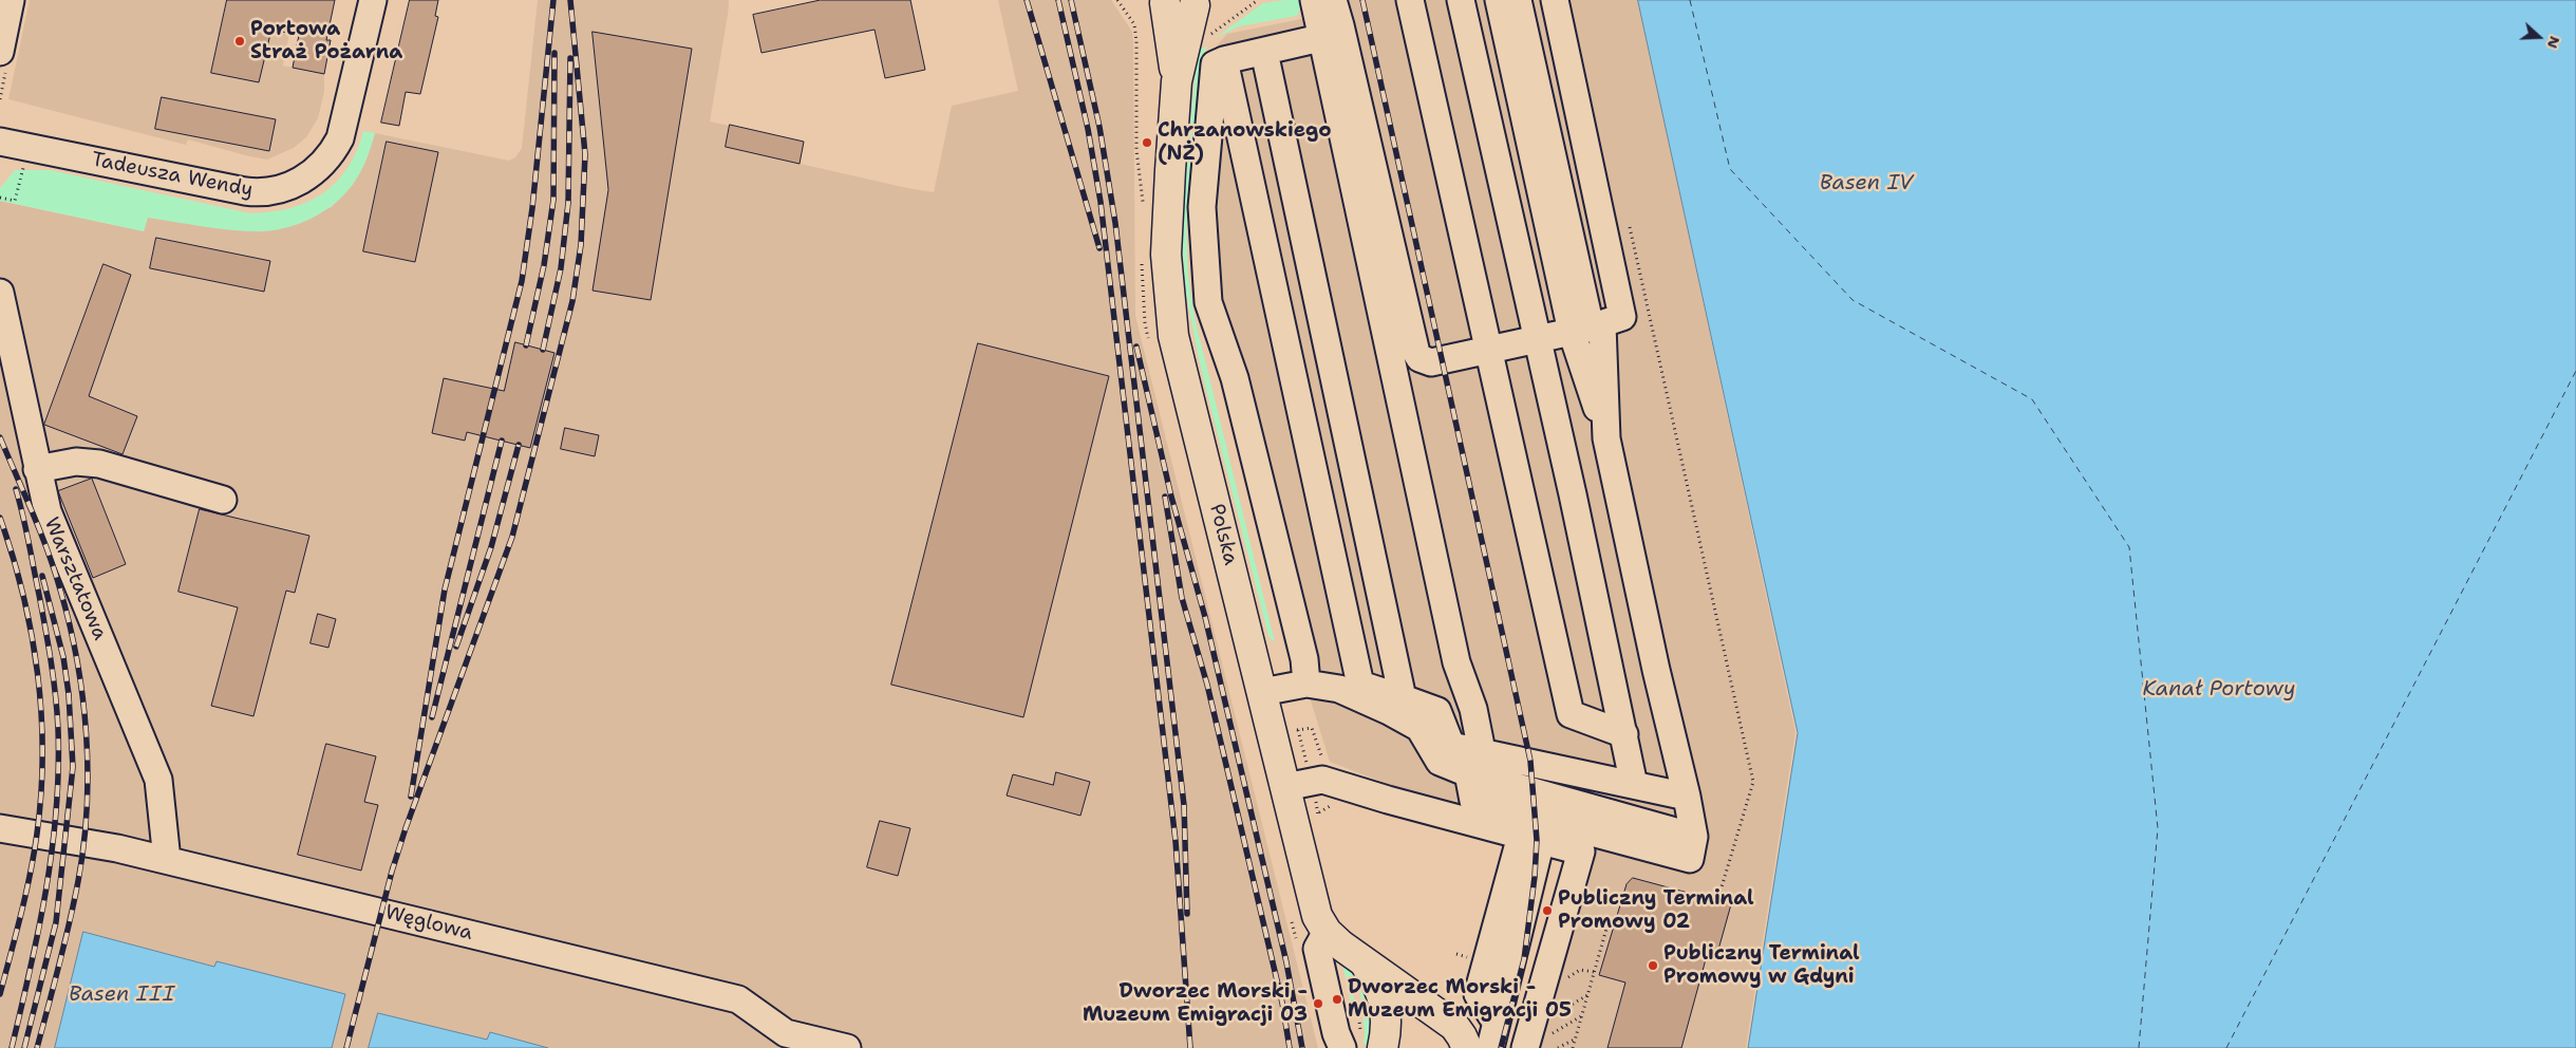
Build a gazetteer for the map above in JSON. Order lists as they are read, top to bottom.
{
  "streets": {
    "highway": ["Polska"],
    "street": ["Tadeusza Wendy", "Warsztatowa", "Węglowa"]
  },
  "crossings": [
    ["Warsztatowa", "Węglowa"]
  ],
  "water": ["Basen IV", "Kanał Portowy", "Basen III"],
  "places": [
    "Portowa Straż Pożarna",
    "Chrzanowskiego (NŻ)",
    "Publiczny Terminal Promowy 02",
    "Publiczny Terminal Promowy w Gdyni",
    "Dworzec Morski - Muzeum Emigracji 05",
    "Dworzec Morski - Muzeum Emigracji 03"
  ],
  "north": "right"
}
